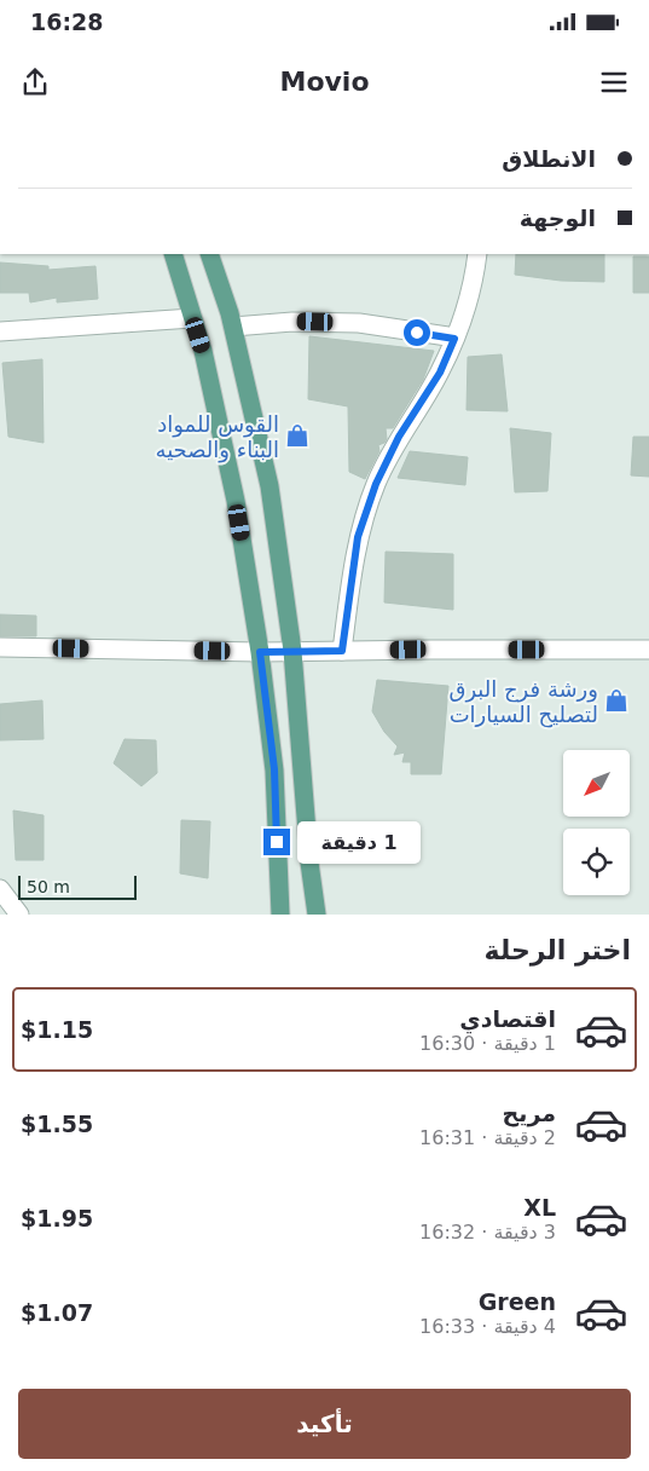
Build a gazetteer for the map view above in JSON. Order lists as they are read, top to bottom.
{
  "places": {
    "shop": ["القوس للمواد البناء والصحيه", "ورشة فرج البرق لتصليح السيارات"]
  },
  "scale_bar": "50 m",
  "north": "bottom left",
  "page": {
    "status": "16:28",
    "header": "Movio",
    "banner": ["الانطلاق", "الوجهة"],
    "bubble": "1 دقيقة",
    "scale": "50 m",
    "heading": "اختر الرحلة",
    "list": [
      {
        "name": "اقتصادي",
        "note": "1 دقيقة · 16:30",
        "value": "$1.15"
      },
      {
        "name": "مريح",
        "note": "2 دقيقة · 16:31",
        "value": "$1.55"
      },
      {
        "name": "XL",
        "note": "3 دقيقة · 16:32",
        "value": "$1.95"
      },
      {
        "name": "Green",
        "note": "4 دقيقة · 16:33",
        "value": "$1.07"
      }
    ],
    "buttons": "تأكيد"
  }
}
